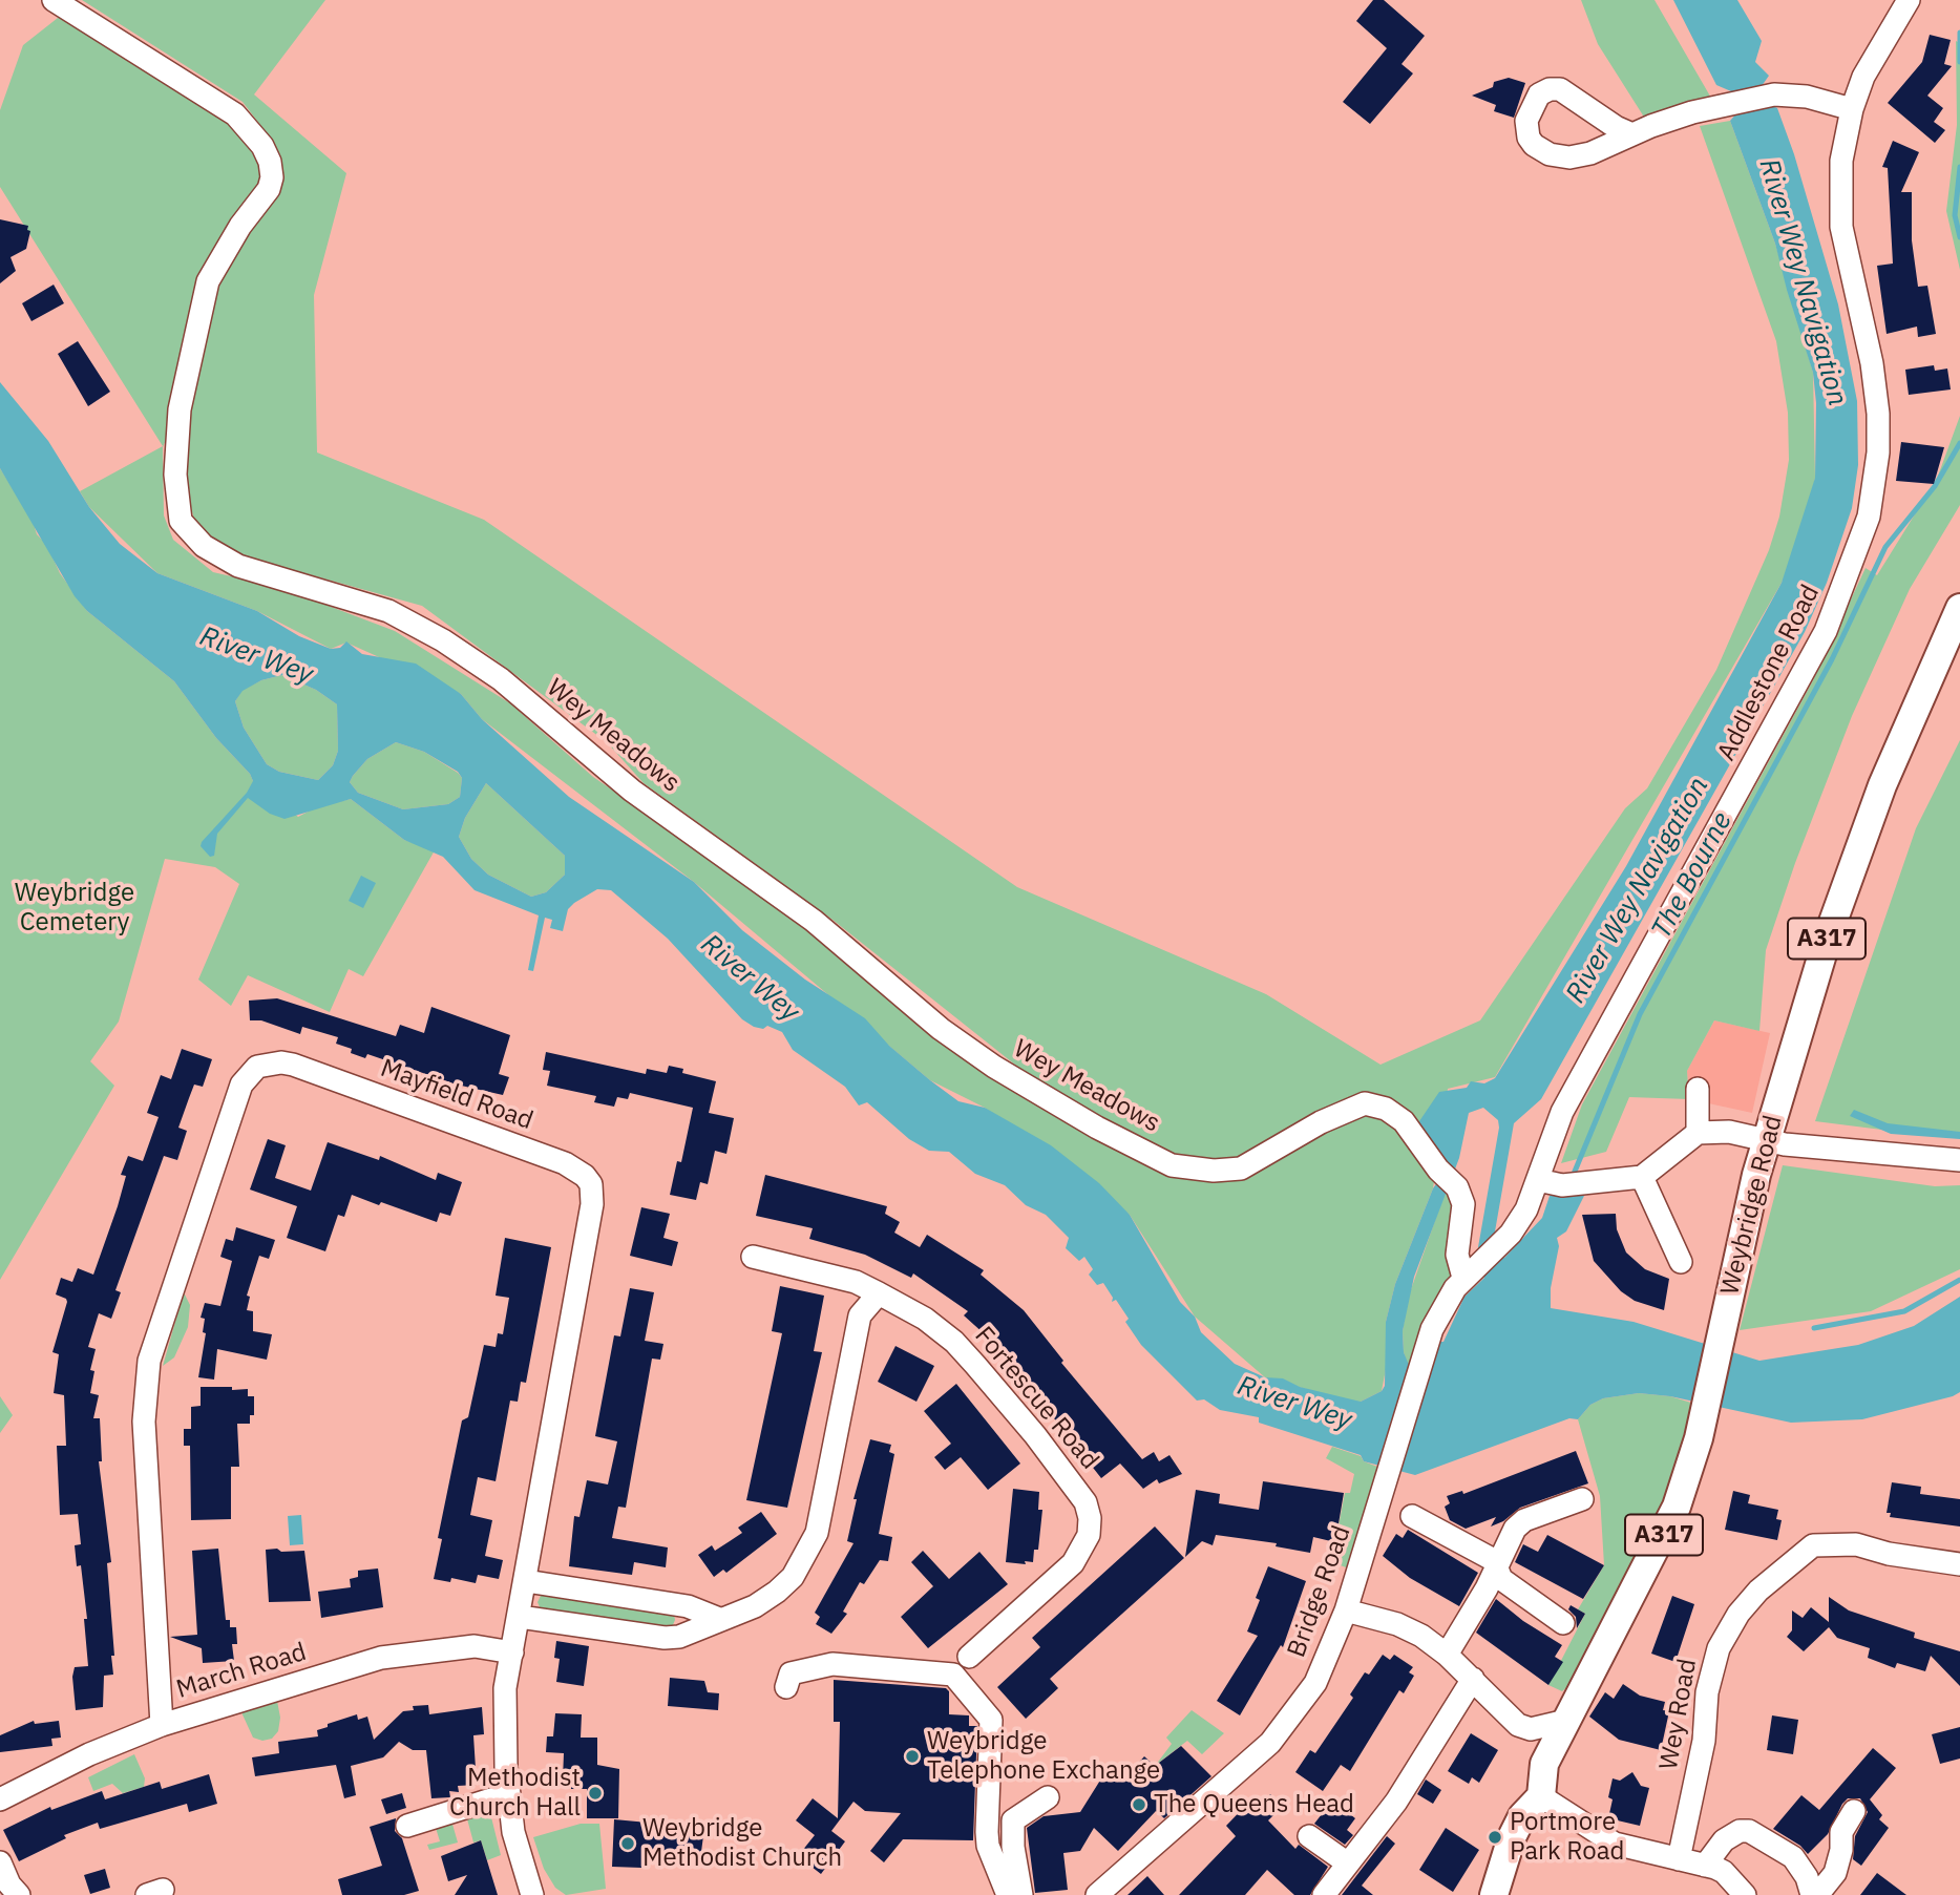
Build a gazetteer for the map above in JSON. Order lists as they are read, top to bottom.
{
  "streets": {
    "main road": ["A317", "Weybridge Road"],
    "street": [
      "Addlestone Road",
      "Wey Meadows",
      "Mayfield Road",
      "Fortescue Road",
      "Bridge Road",
      "March Road",
      "Wey Road"
    ]
  },
  "crossings": [
    ["Addlestone Road", "Wey Meadows"],
    ["Addlestone Road", "Bridge Road"],
    ["Mayfield Road", "March Road"]
  ],
  "water": ["River Wey Navigation", "River Wey", "The Bourne"],
  "parks": ["Weybridge Cemetery"],
  "places": [
    "Weybridge Telephone Exchange",
    "Methodist Church Hall",
    "The Queens Head",
    "Portmore Park Road",
    "Weybridge Methodist Church"
  ]
}
